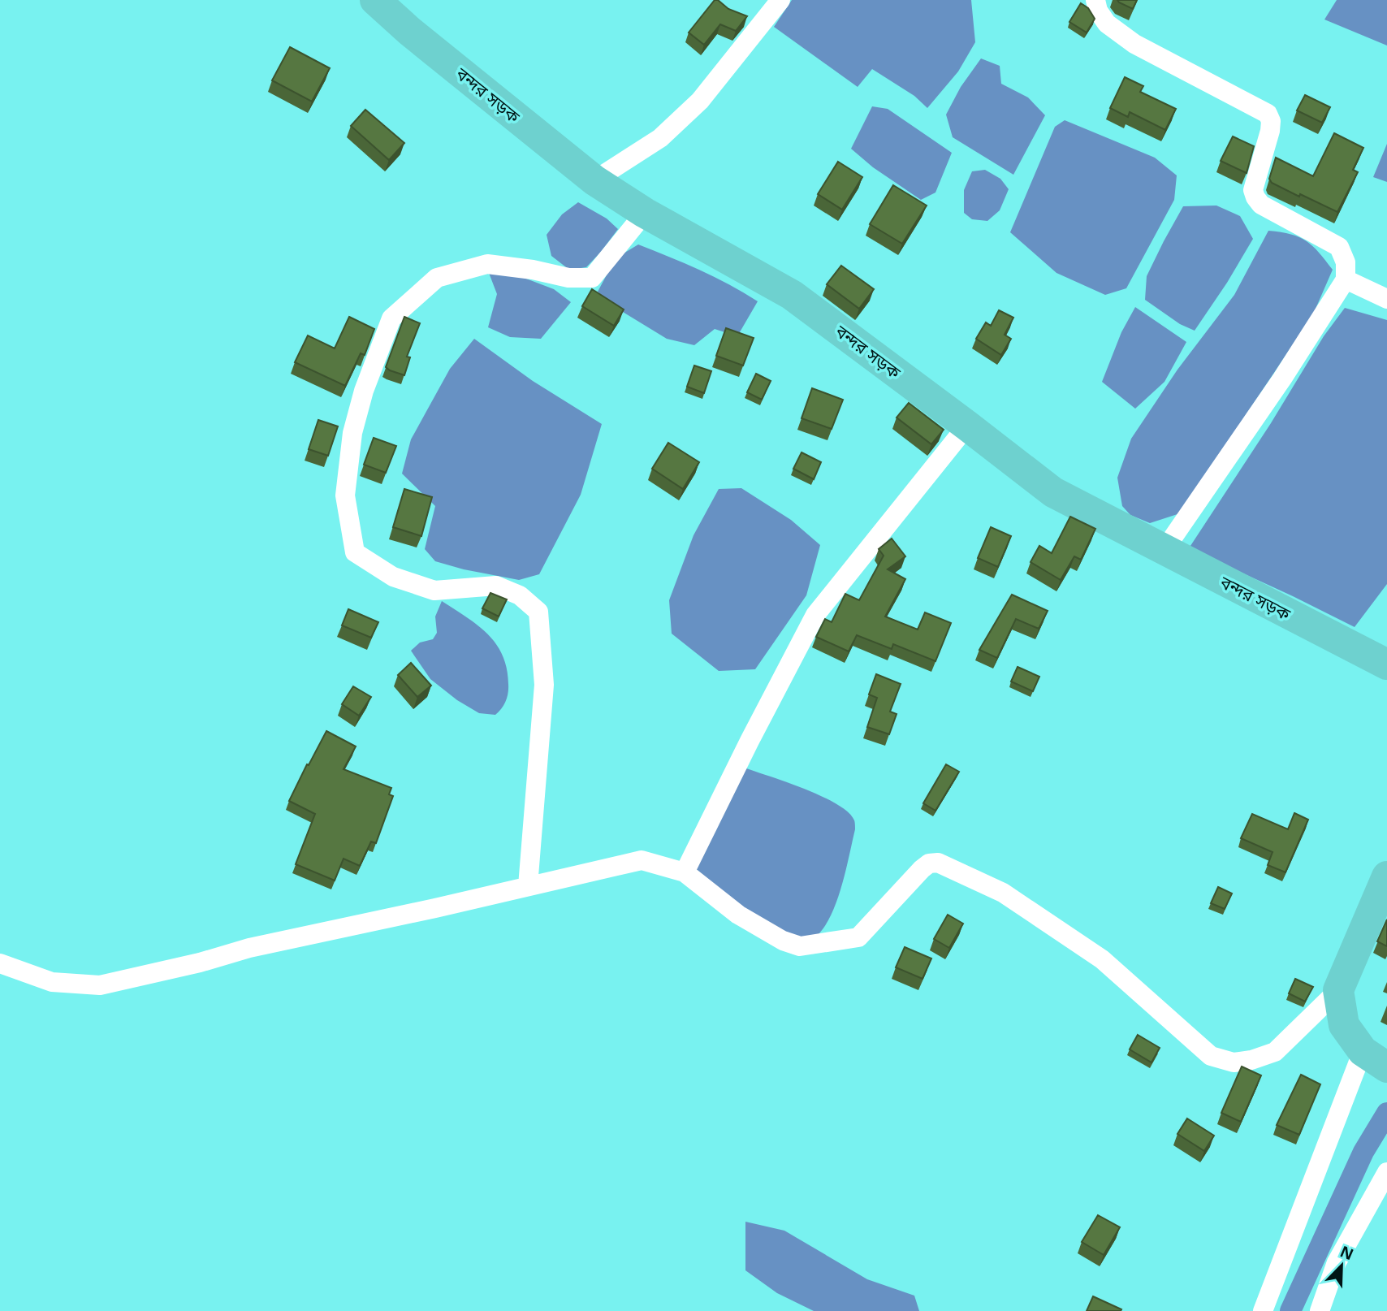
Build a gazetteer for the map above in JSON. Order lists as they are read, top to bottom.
{
  "streets": {
    "highway": ["বন্দর সড়ক"]
  },
  "north": "top right"
}
